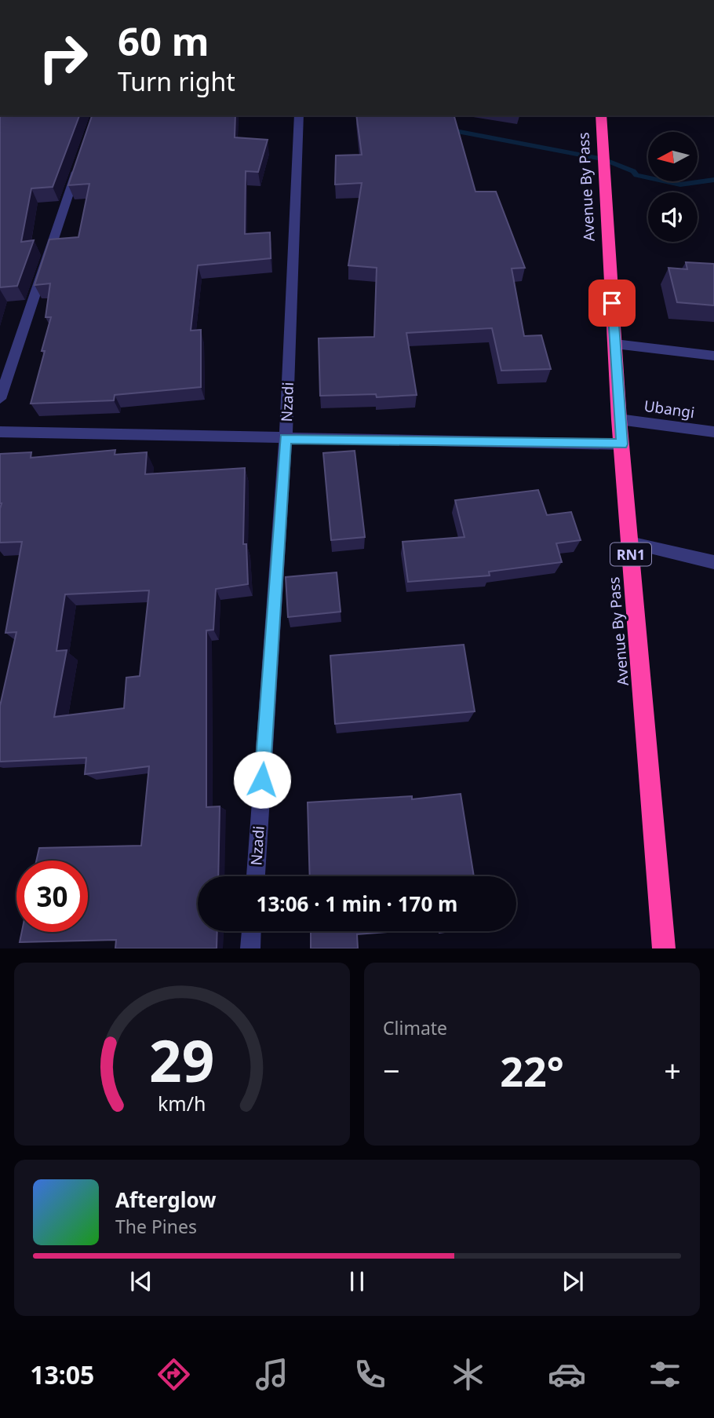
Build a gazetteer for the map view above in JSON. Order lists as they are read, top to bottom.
{
  "streets": {
    "highway": ["Avenue By Pass", "RN1"],
    "street": ["Nzadi", "Ubangi"]
  },
  "crossings": [
    ["Avenue By Pass", "Ubangi"]
  ],
  "north": "left",
  "page": {
    "turn": ["60 m", "Turn right"],
    "limit": "30",
    "trip": "13:06 · 1 min · 170 m",
    "tile": "Climate",
    "heat": ["−", "22°", "+"],
    "song": ["Afterglow", "The Pines"],
    "tabs": "13:05",
    "gauge": ["29", "km/h"]
  }
}
